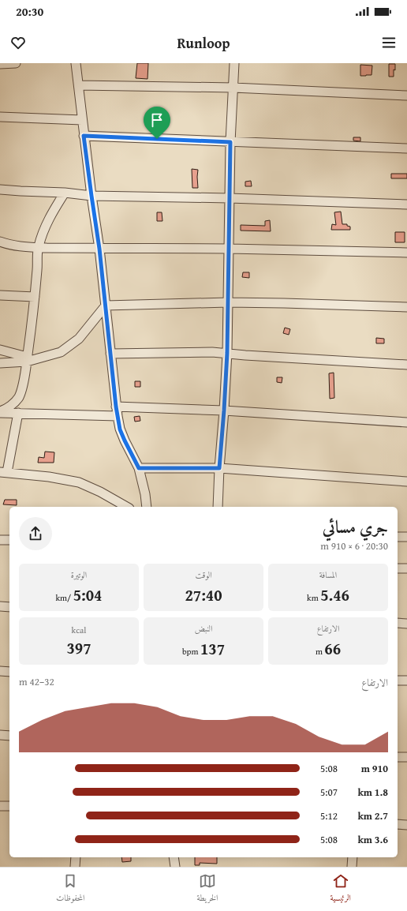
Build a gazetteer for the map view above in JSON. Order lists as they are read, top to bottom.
{
  "page": {
    "status": "20:30",
    "header": "Runloop",
    "heading": ["جري مسائي", "20:30 · 6 × 910 m"],
    "stats": [
      ["المسافة", "5.46 km"],
      ["الوقت", "27:40"],
      ["الوتيرة", "5:04 /km"],
      ["الارتفاع", "66 m"],
      ["النبض", "137 bpm"],
      ["kcal", "397"]
    ],
    "chart": ["الارتفاع", "32–42 m"],
    "list": [
      {
        "name": "910 m",
        "note": "5:08"
      },
      {
        "name": "1.8 km",
        "note": "5:07"
      },
      {
        "name": "2.7 km",
        "note": "5:12"
      },
      {
        "name": "3.6 km",
        "note": "5:08"
      }
    ],
    "tabs": ["الرئيسية", "الخريطة", "المحفوظات"]
  }
}
